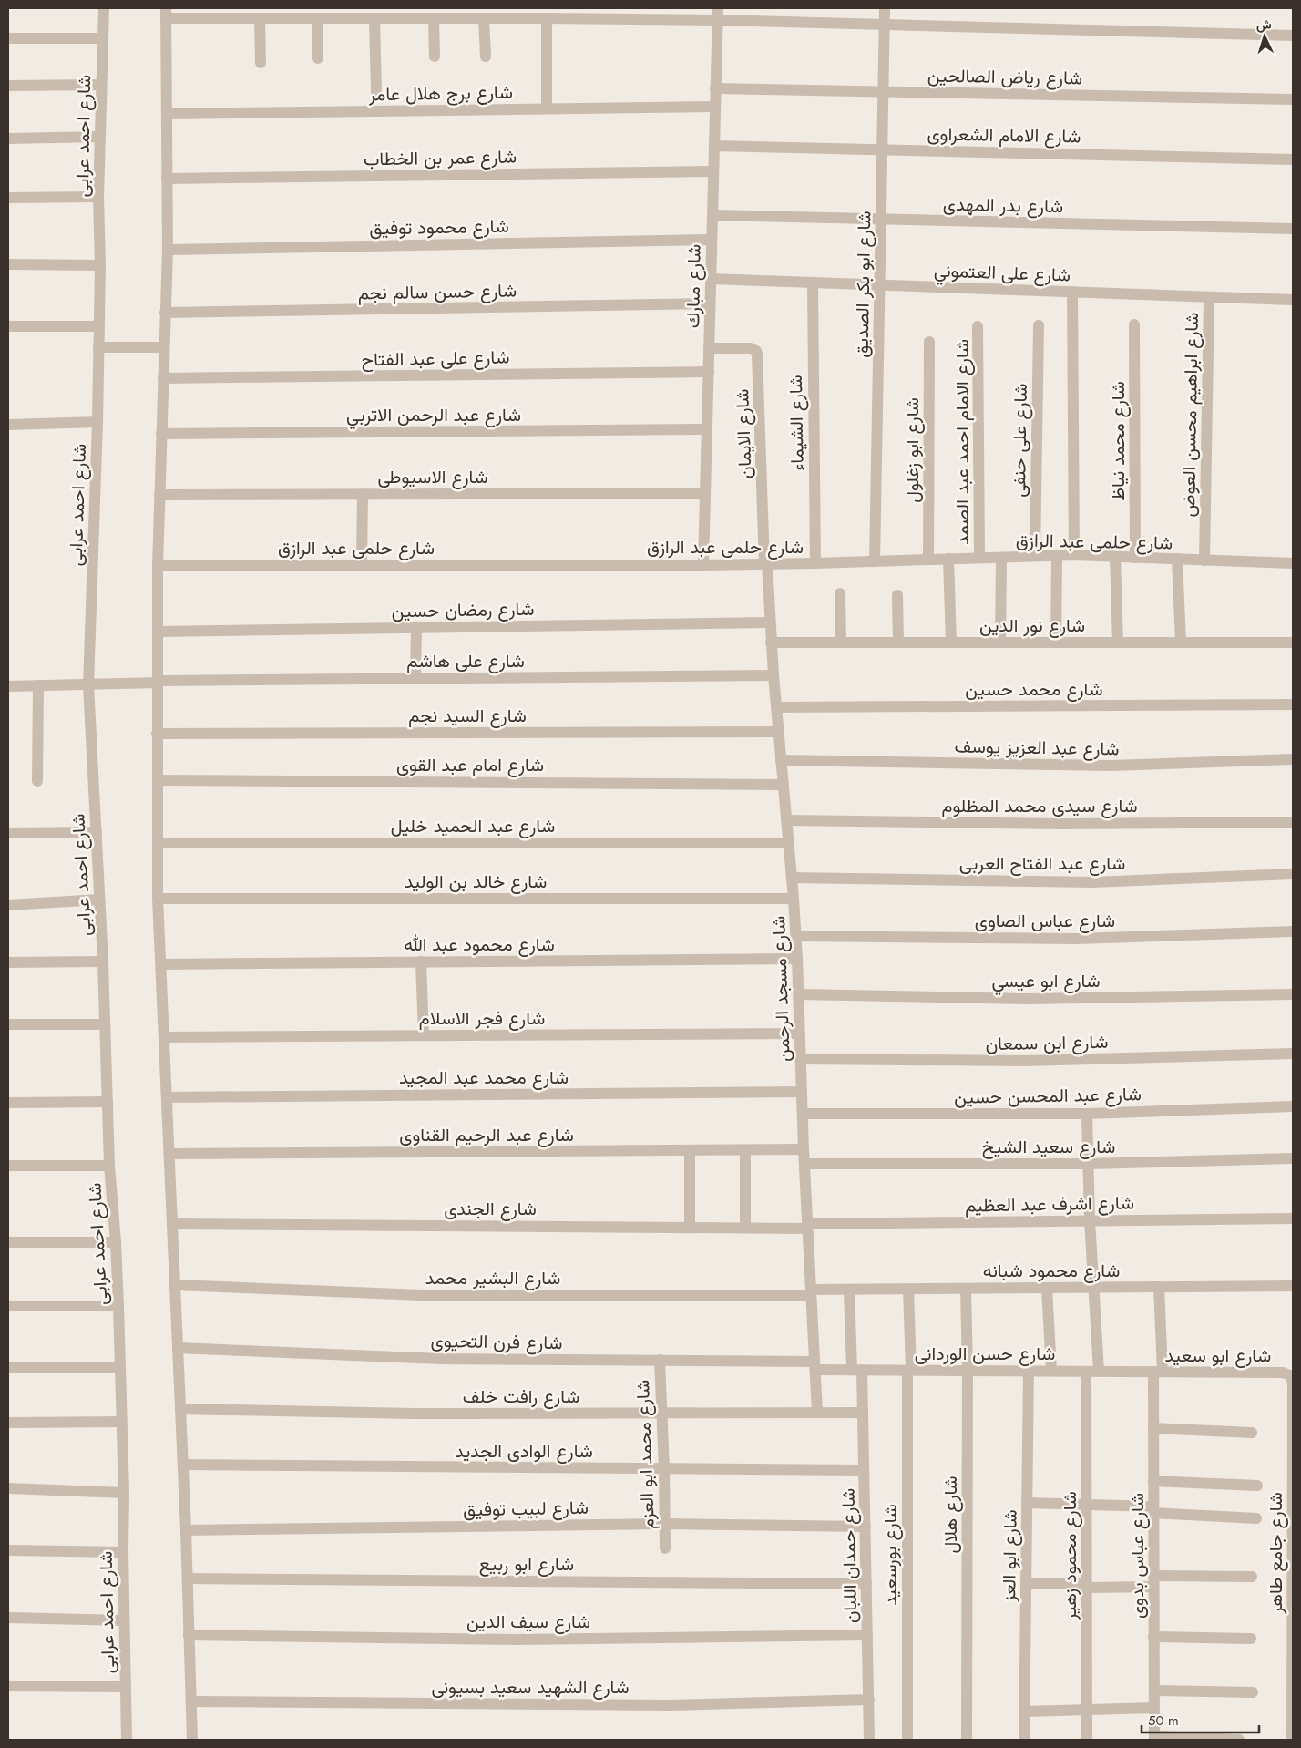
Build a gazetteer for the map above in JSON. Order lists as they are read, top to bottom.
{
  "streets": {
    "street": [
      "شارع رياض الصالحين",
      "شارع برج هلال عامر",
      "شارع الامام الشعراوى",
      "شارع احمد عرابى",
      "شارع عمر بن الخطاب",
      "شارع بدر المهدى",
      "شارع محمود توفيق",
      "شارع على العتموني",
      "شارع ابو بكر الصديق",
      "شارع مبارك",
      "شارع حسن سالم نجم",
      "شارع على عبد الفتاح",
      "شارع عبد الرحمن الاتربي",
      "شارع ابراهيم محسن العوض",
      "شارع الشيماء",
      "شارع الايمان",
      "شارع على حنفى",
      "شارع محمد نياظ",
      "شارع الامام احمد عبد الصمد",
      "شارع ابو زغلول",
      "شارع الاسيوطى",
      "شارع حلمى عبد الرازق",
      "شارع رمضان حسين",
      "شارع نور الدين",
      "شارع على هاشم",
      "شارع محمد حسين",
      "شارع السيد نجم",
      "شارع عبد العزيز يوسف",
      "شارع امام عبد القوى",
      "شارع سيدى محمد المظلوم",
      "شارع عبد الحميد خليل",
      "شارع عبد الفتاح العربى",
      "شارع خالد بن الوليد",
      "شارع عباس الصاوى",
      "شارع محمود عبد الله",
      "شارع ابو عيسي",
      "شارع مسجد الرحمن",
      "شارع فجر الاسلام",
      "شارع ابن سمعان",
      "شارع محمد عبد المجيد",
      "شارع عبد المحسن حسين",
      "شارع عبد الرحيم القناوى",
      "شارع سعيد الشيخ",
      "شارع اشرف عبد العظيم",
      "شارع الجندى",
      "شارع محمود شبانه",
      "شارع البشير محمد",
      "شارع فرن التحيوى",
      "شارع حسن الوردانى",
      "شارع ابو سعيد",
      "شارع رافت خلف",
      "شارع الوادى الجديد",
      "شارع محمد ابو العزم",
      "شارع لبيب توفيق",
      "شارع هلال",
      "شارع جامع طاهر",
      "شارع بورسعيد",
      "شارع حمدان اللبان",
      "شارع ابو العز",
      "شارع محمود زهير",
      "شارع عباس بدوى",
      "شارع ابو ربيع",
      "شارع سيف الدين",
      "شارع الشهيد سعيد بسيونى"
    ]
  },
  "crossings": [
    ["شارع رياض الصالحين", "شارع ابو بكر الصديق"],
    ["شارع رياض الصالحين", "شارع مبارك"],
    ["شارع برج هلال عامر", "شارع مبارك"],
    ["شارع الامام الشعراوى", "شارع ابو بكر الصديق"],
    ["شارع الامام الشعراوى", "شارع مبارك"],
    ["شارع احمد عرابى", "شارع على هاشم"],
    ["شارع عمر بن الخطاب", "شارع مبارك"],
    ["شارع بدر المهدى", "شارع ابو بكر الصديق"],
    ["شارع بدر المهدى", "شارع مبارك"],
    ["شارع محمود توفيق", "شارع مبارك"],
    ["شارع على العتموني", "شارع ابو بكر الصديق"],
    ["شارع على العتموني", "شارع مبارك"],
    ["شارع على العتموني", "شارع ابراهيم محسن العوض"],
    ["شارع على العتموني", "شارع الشيماء"],
    ["شارع ابو بكر الصديق", "شارع حلمى عبد الرازق"],
    ["شارع مبارك", "شارع حسن سالم نجم"],
    ["شارع مبارك", "شارع على عبد الفتاح"],
    ["شارع مبارك", "شارع عبد الرحمن الاتربي"],
    ["شارع مبارك", "شارع الايمان"],
    ["شارع مبارك", "شارع الاسيوطى"],
    ["شارع مبارك", "شارع حلمى عبد الرازق"],
    ["شارع ابراهيم محسن العوض", "شارع حلمى عبد الرازق"],
    ["شارع الشيماء", "شارع حلمى عبد الرازق"],
    ["شارع الايمان", "شارع حلمى عبد الرازق"],
    ["شارع الايمان", "شارع مسجد الرحمن"],
    ["شارع على حنفى", "شارع حلمى عبد الرازق"],
    ["شارع محمد نياظ", "شارع حلمى عبد الرازق"],
    ["شارع الامام احمد عبد الصمد", "شارع حلمى عبد الرازق"],
    ["شارع ابو زغلول", "شارع حلمى عبد الرازق"],
    ["شارع حلمى عبد الرازق", "شارع مسجد الرحمن"],
    ["شارع رمضان حسين", "شارع مسجد الرحمن"],
    ["شارع نور الدين", "شارع مسجد الرحمن"],
    ["شارع على هاشم", "شارع مسجد الرحمن"],
    ["شارع محمد حسين", "شارع مسجد الرحمن"],
    ["شارع السيد نجم", "شارع مسجد الرحمن"],
    ["شارع عبد العزيز يوسف", "شارع مسجد الرحمن"],
    ["شارع امام عبد القوى", "شارع مسجد الرحمن"],
    ["شارع سيدى محمد المظلوم", "شارع مسجد الرحمن"],
    ["شارع عبد الحميد خليل", "شارع مسجد الرحمن"],
    ["شارع عبد الفتاح العربى", "شارع مسجد الرحمن"],
    ["شارع خالد بن الوليد", "شارع مسجد الرحمن"],
    ["شارع عباس الصاوى", "شارع مسجد الرحمن"],
    ["شارع محمود عبد الله", "شارع مسجد الرحمن"],
    ["شارع ابو عيسي", "شارع مسجد الرحمن"],
    ["شارع مسجد الرحمن", "شارع فجر الاسلام"],
    ["شارع مسجد الرحمن", "شارع ابن سمعان"],
    ["شارع مسجد الرحمن", "شارع محمد عبد المجيد"],
    ["شارع مسجد الرحمن", "شارع عبد المحسن حسين"],
    ["شارع مسجد الرحمن", "شارع عبد الرحيم القناوى"],
    ["شارع مسجد الرحمن", "شارع سعيد الشيخ"],
    ["شارع مسجد الرحمن", "شارع اشرف عبد العظيم"],
    ["شارع مسجد الرحمن", "شارع الجندى"],
    ["شارع مسجد الرحمن", "شارع محمود شبانه"],
    ["شارع مسجد الرحمن", "شارع البشير محمد"],
    ["شارع مسجد الرحمن", "شارع فرن التحيوى"],
    ["شارع مسجد الرحمن", "شارع حسن الوردانى"],
    ["شارع مسجد الرحمن", "شارع رافت خلف"],
    ["شارع اشرف عبد العظيم", "شارع الجندى"],
    ["شارع محمود شبانه", "شارع البشير محمد"],
    ["شارع محمود شبانه", "شارع هلال"],
    ["شارع محمود شبانه", "شارع بورسعيد"],
    ["شارع محمود شبانه", "شارع حمدان اللبان"],
    ["شارع محمود شبانه", "شارع عباس بدوى"],
    ["شارع فرن التحيوى", "شارع حسن الوردانى"],
    ["شارع فرن التحيوى", "شارع محمد ابو العزم"],
    ["شارع حسن الوردانى", "شارع ابو سعيد"],
    ["شارع حسن الوردانى", "شارع هلال"],
    ["شارع حسن الوردانى", "شارع بورسعيد"],
    ["شارع حسن الوردانى", "شارع حمدان اللبان"],
    ["شارع حسن الوردانى", "شارع ابو العز"],
    ["شارع حسن الوردانى", "شارع محمود زهير"],
    ["شارع حسن الوردانى", "شارع عباس بدوى"],
    ["شارع ابو سعيد", "شارع جامع طاهر"],
    ["شارع ابو سعيد", "شارع عباس بدوى"],
    ["شارع رافت خلف", "شارع محمد ابو العزم"],
    ["شارع رافت خلف", "شارع حمدان اللبان"],
    ["شارع الوادى الجديد", "شارع محمد ابو العزم"],
    ["شارع الوادى الجديد", "شارع حمدان اللبان"],
    ["شارع محمد ابو العزم", "شارع لبيب توفيق"],
    ["شارع لبيب توفيق", "شارع حمدان اللبان"],
    ["شارع حمدان اللبان", "شارع ابو ربيع"],
    ["شارع حمدان اللبان", "شارع سيف الدين"],
    ["شارع حمدان اللبان", "شارع الشهيد سعيد بسيونى"]
  ],
  "scale_bar": "50 m",
  "north": "top"
}
